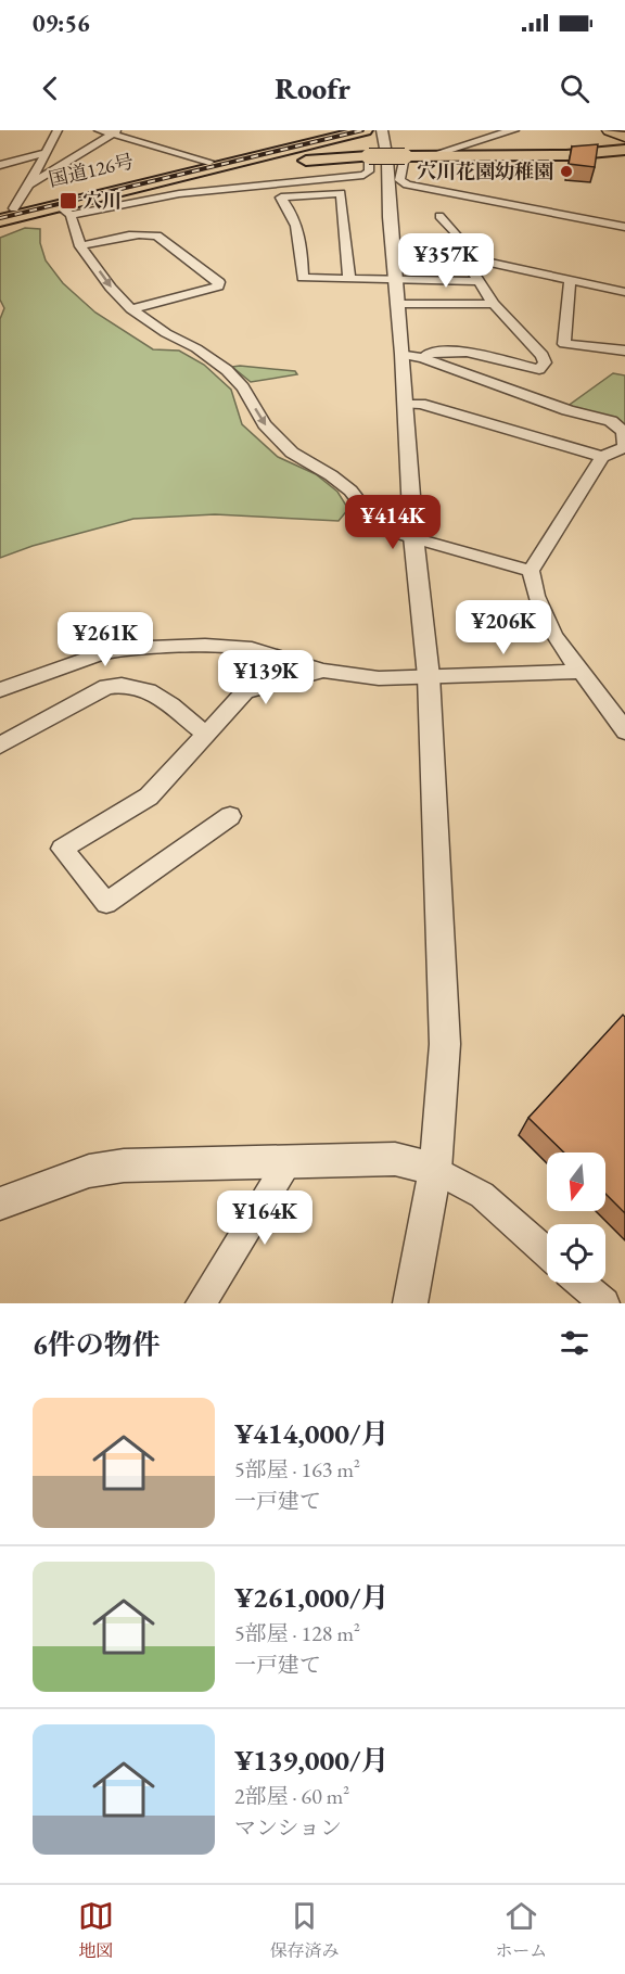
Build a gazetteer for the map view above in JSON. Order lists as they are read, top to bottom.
{
  "streets": {
    "highway": ["国道126号"]
  },
  "places": {
    "other": ["穴川花園幼稚園"],
    "transit": ["穴川"]
  },
  "north": "bottom",
  "page": {
    "status": "09:56",
    "header": "Roofr",
    "price": [
      "¥357K",
      "¥414K",
      "¥206K",
      "¥261K",
      "¥139K",
      "¥164K"
    ],
    "heading": "6件の物件",
    "list": [
      {
        "name": "¥414,000/月",
        "note": "5部屋 · 163 m² · 一戸建て"
      },
      {
        "name": "¥261,000/月",
        "note": "5部屋 · 128 m² · 一戸建て"
      },
      {
        "name": "¥139,000/月",
        "note": "2部屋 · 60 m² · マンション"
      }
    ],
    "tabs": ["地図", "保存済み", "ホーム"]
  }
}
